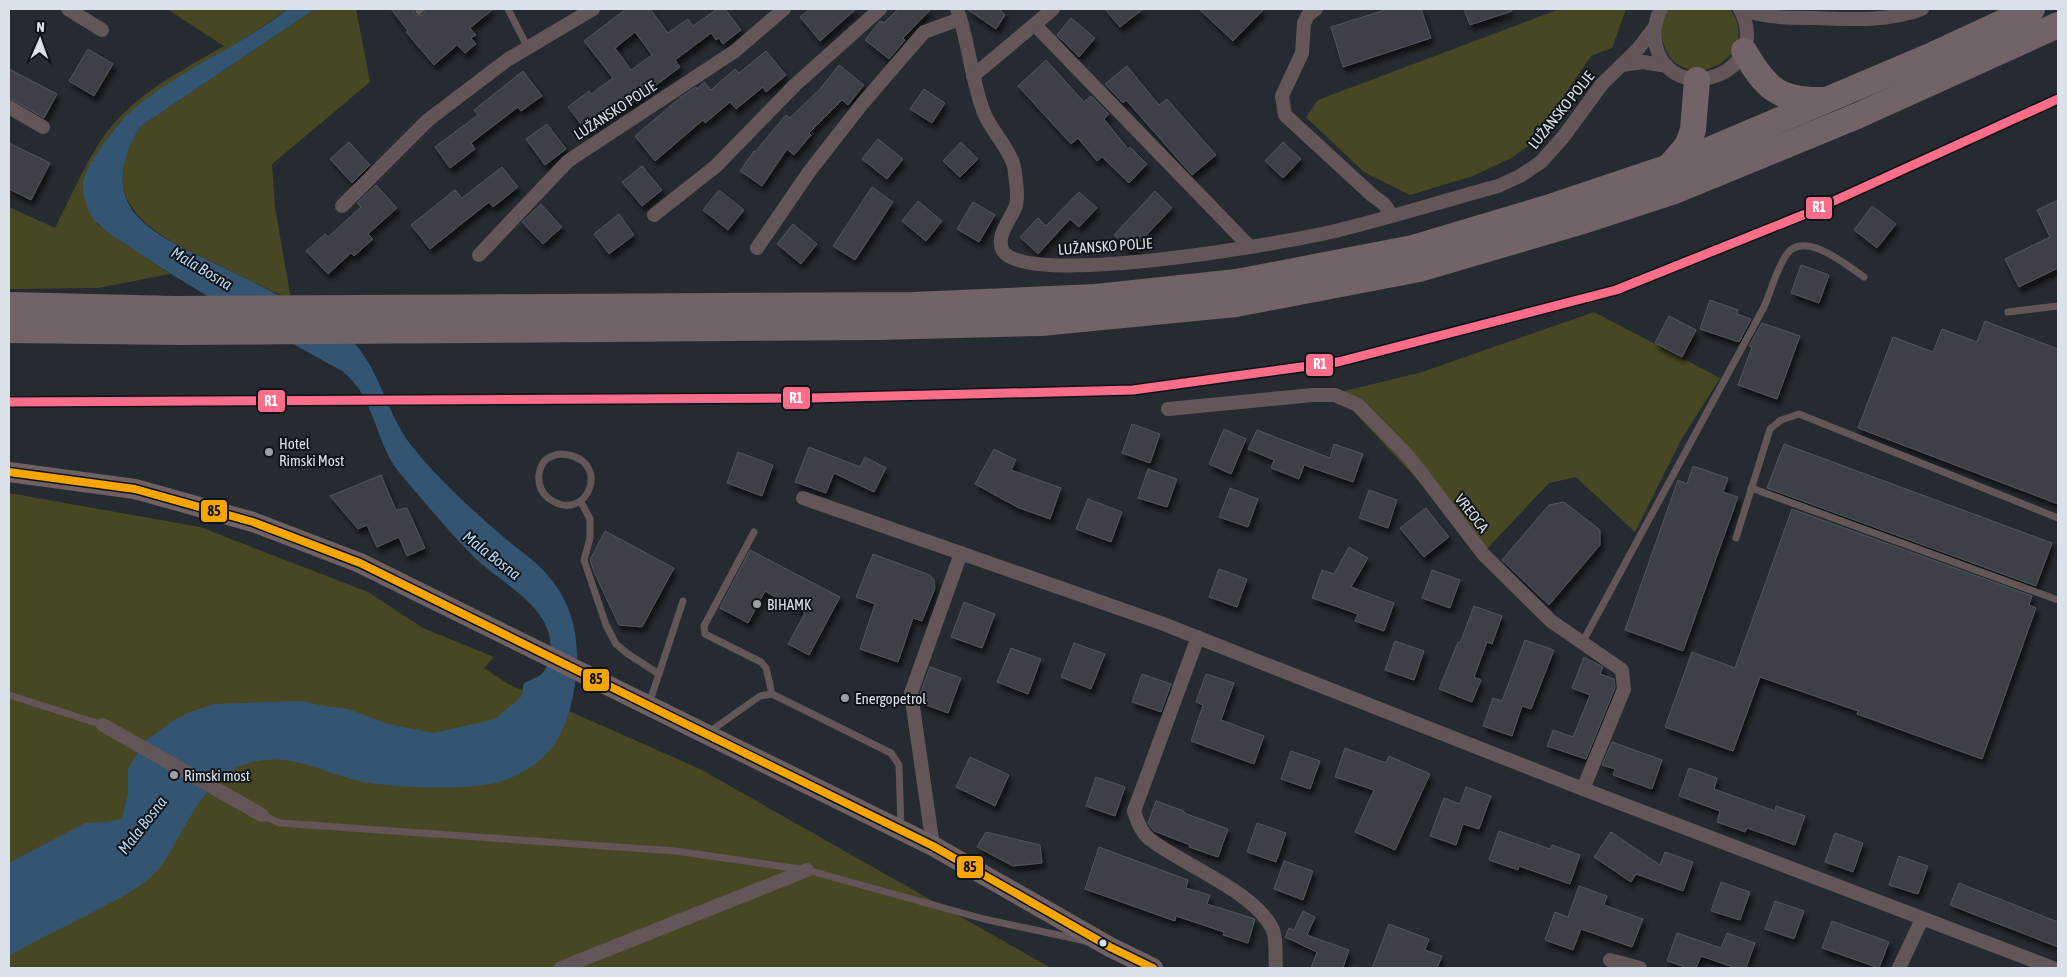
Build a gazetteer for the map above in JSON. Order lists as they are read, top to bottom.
{
  "streets": {
    "street": ["LUŽANSKO POLJE", "VREOCA"]
  },
  "water": ["Mala Bosna"],
  "places": [
    "Hotel Rimski Most",
    "BIHAMK",
    "Energopetrol",
    "Rimski most"
  ],
  "lines": ["transit line R1", "transit line 85"],
  "north": "top"
}
